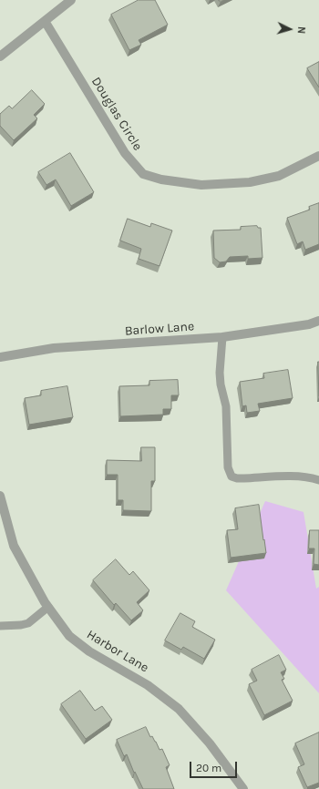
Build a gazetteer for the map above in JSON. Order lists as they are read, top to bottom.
{
  "streets": {
    "street": ["Douglas Circle", "Barlow Lane", "Harbor Lane"]
  },
  "scale_bar": "20 m",
  "north": "right"
}
